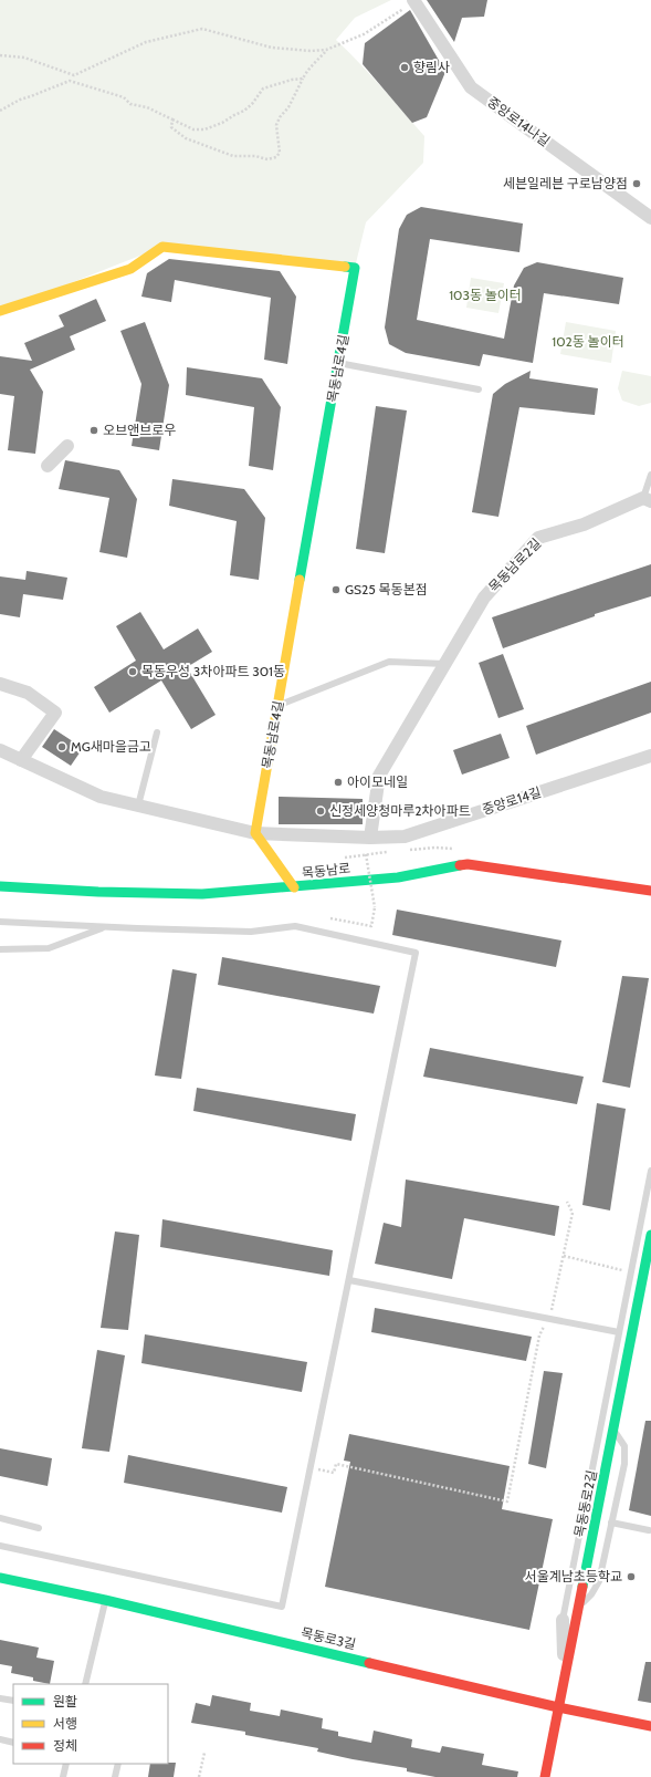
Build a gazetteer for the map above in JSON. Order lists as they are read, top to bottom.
{
  "streets": {
    "street": [
      "중앙로14나길",
      "목동남로4길",
      "목동남로2길",
      "중앙로14길",
      "목동남로",
      "목동동로2길",
      "목동로3길"
    ]
  },
  "crossings": [
    ["목동남로2길", "중앙로14길"],
    ["목동동로2길", "목동로3길"]
  ],
  "parks": ["103동 놀이터", "102동 놀이터"],
  "places": [
    "향림사",
    "세븐일레븐 구로남양점",
    "오브앤브로우",
    "GS25 목동본점",
    "목동우성 3차아파트 301동",
    "MG새마을금고",
    "아이모네일",
    "신정세양청마루2차아파트",
    "서울계남초등학교"
  ],
  "legend": ["원활", "서행", "정체"]
}
